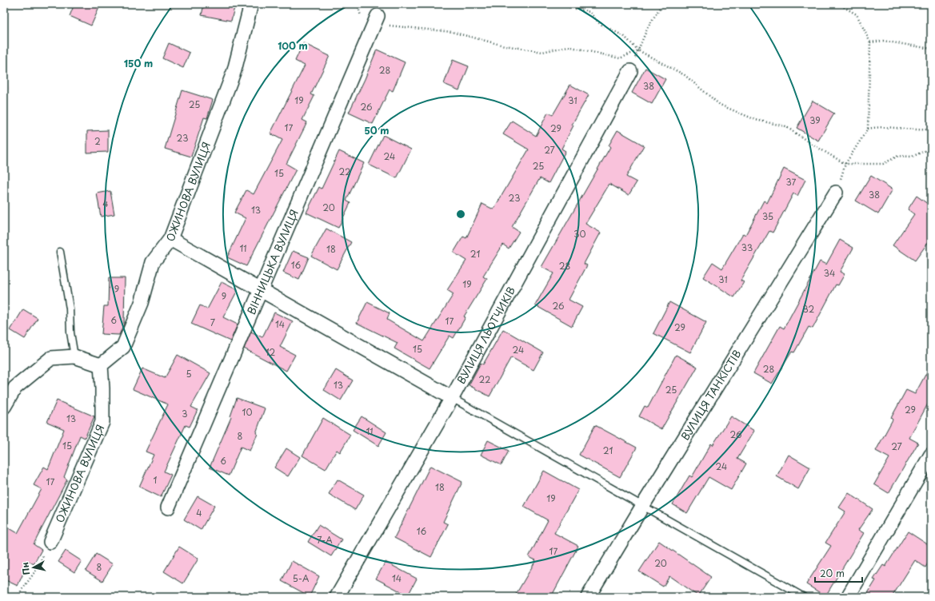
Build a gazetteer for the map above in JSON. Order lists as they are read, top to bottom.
{
  "streets": {
    "street": [
      "ОЖИНОВА ВУЛИЦЯ",
      "ВІННИЦЬКА ВУЛИЦЯ",
      "ВУЛИЦЯ ЛЬОТЧИКІВ",
      "ВУЛИЦЯ ТАНКІСТІВ"
    ]
  },
  "house_numbers": [
    "28",
    "38",
    "19",
    "31",
    "25",
    "26",
    "39",
    "17",
    "29",
    "23",
    "2",
    "27",
    "24",
    "25",
    "22",
    "15",
    "37",
    "38",
    "23",
    "4",
    "20",
    "13",
    "35",
    "30",
    "33",
    "11",
    "18",
    "21",
    "16",
    "28",
    "34",
    "31",
    "19",
    "9",
    "9",
    "26",
    "32",
    "6",
    "17",
    "7",
    "14",
    "29",
    "15",
    "24",
    "12",
    "28",
    "5",
    "22",
    "13",
    "25",
    "29",
    "10",
    "3",
    "13",
    "11",
    "26",
    "8",
    "15",
    "27",
    "21",
    "6",
    "24",
    "1",
    "17",
    "18",
    "19",
    "4",
    "16",
    "7-А",
    "17",
    "20",
    "8",
    "5-А",
    "14"
  ],
  "scale_bar": "20 m",
  "north": "left",
  "rings": ["100 m", "150 m", "50 m"]
}
